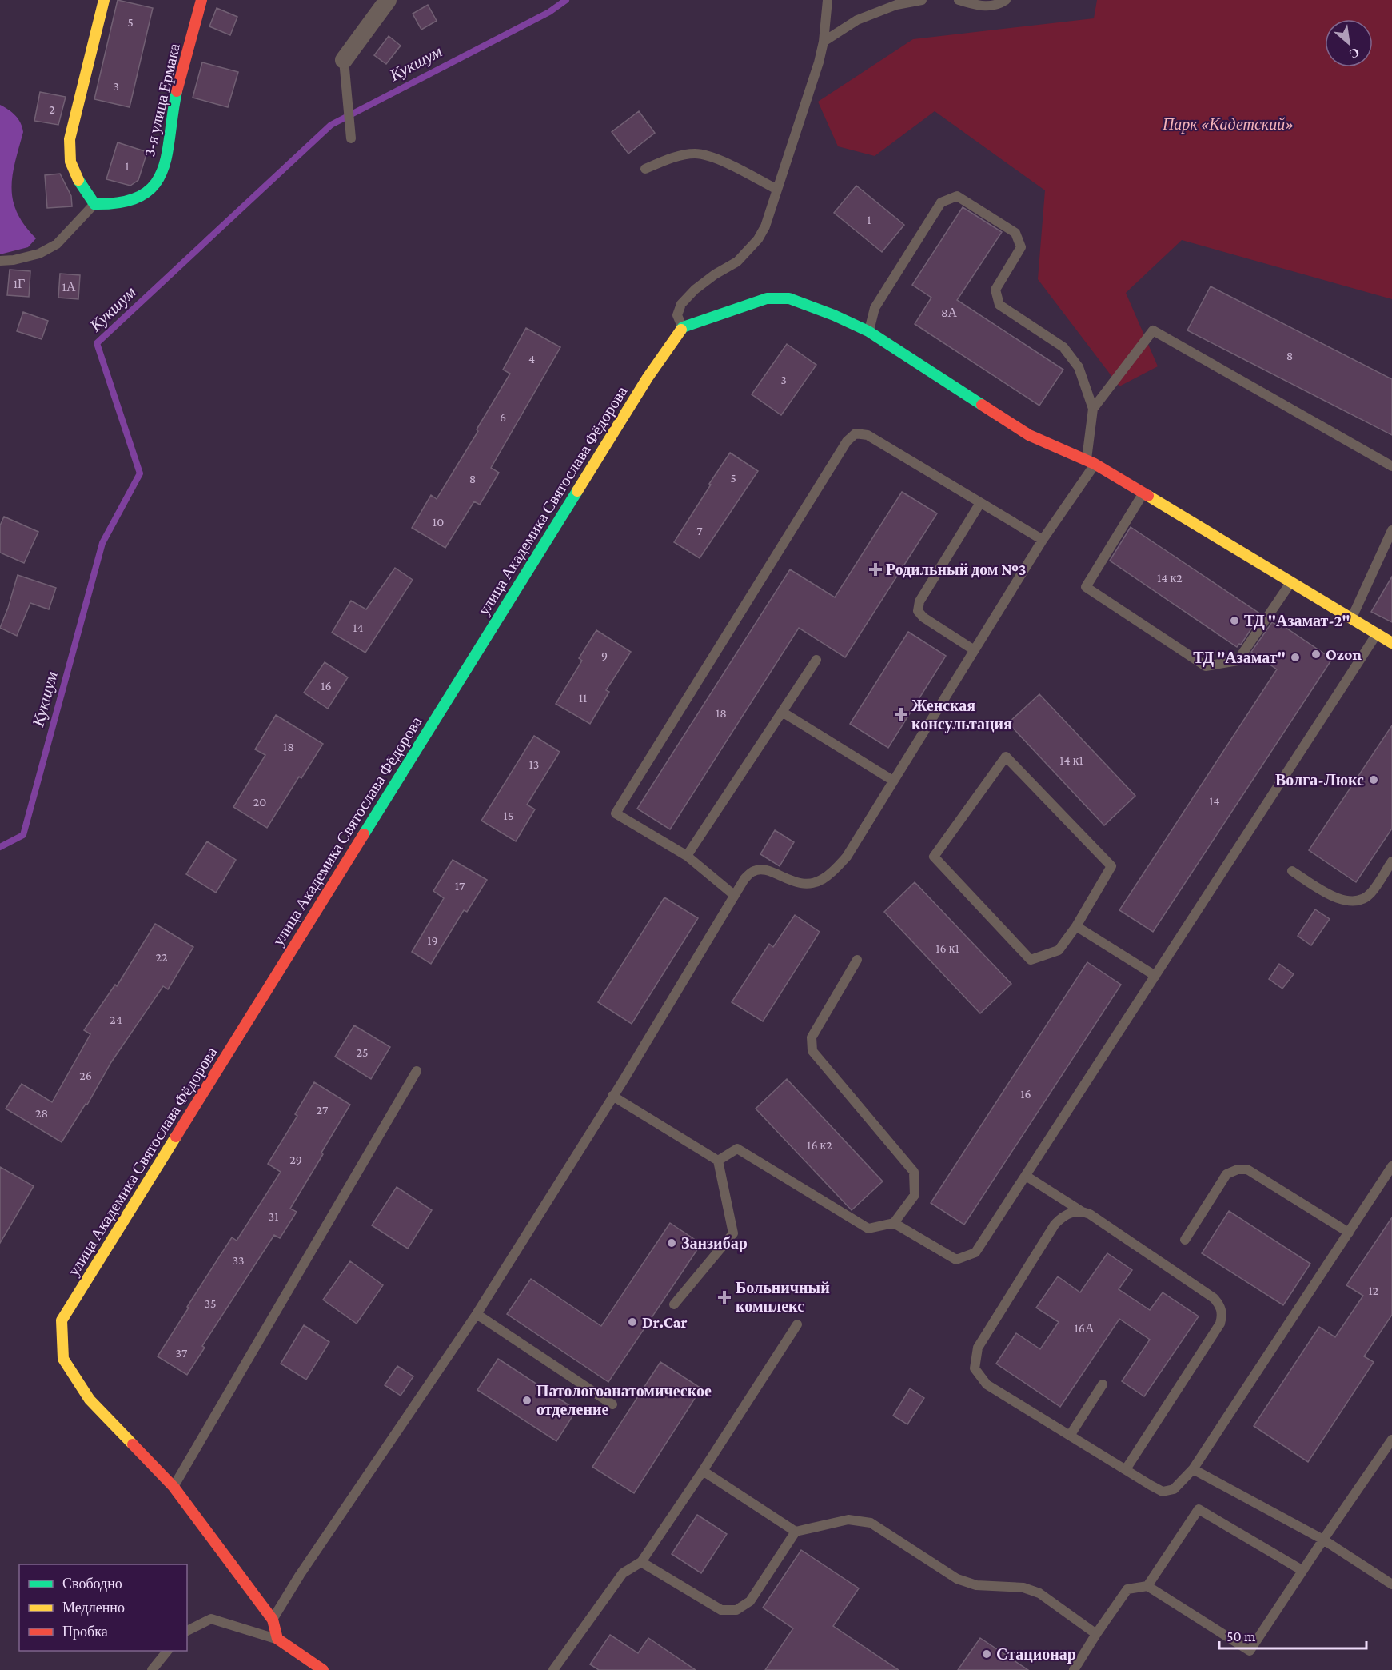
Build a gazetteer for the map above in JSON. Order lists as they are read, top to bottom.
{
  "streets": {
    "street": ["3-я улица Ермака", "улица Академика Святослава Фёдорова"]
  },
  "water": ["Кукшум"],
  "parks": ["Парк «Кадетский»"],
  "places": {
    "health": ["Родильный дом №3", "Женская консультация", "Больничный комплекс"],
    "other": [
      "ТД \"Азамат-2\"",
      "Ozon",
      "ТД \"Азамат\"",
      "Волга-Люкс",
      "Занзибар",
      "Dr.Car",
      "Патологоанатомическое отделение",
      "Стационар"
    ]
  },
  "house_numbers": [
    "5",
    "3",
    "2",
    "1",
    "1",
    "1Г",
    "1А",
    "8А",
    "8",
    "4",
    "3",
    "6",
    "5",
    "8",
    "10",
    "7",
    "14 к2",
    "14",
    "9",
    "16",
    "11",
    "18",
    "18",
    "14 к1",
    "13",
    "14",
    "20",
    "15",
    "17",
    "19",
    "16 к1",
    "22",
    "24",
    "25",
    "26",
    "16",
    "27",
    "28",
    "16 к2",
    "29",
    "31",
    "33",
    "12",
    "35",
    "16А",
    "37"
  ],
  "legend": ["Свободно", "Медленно", "Пробка"],
  "scale_bar": "50 m",
  "north": "bottom right"
}
